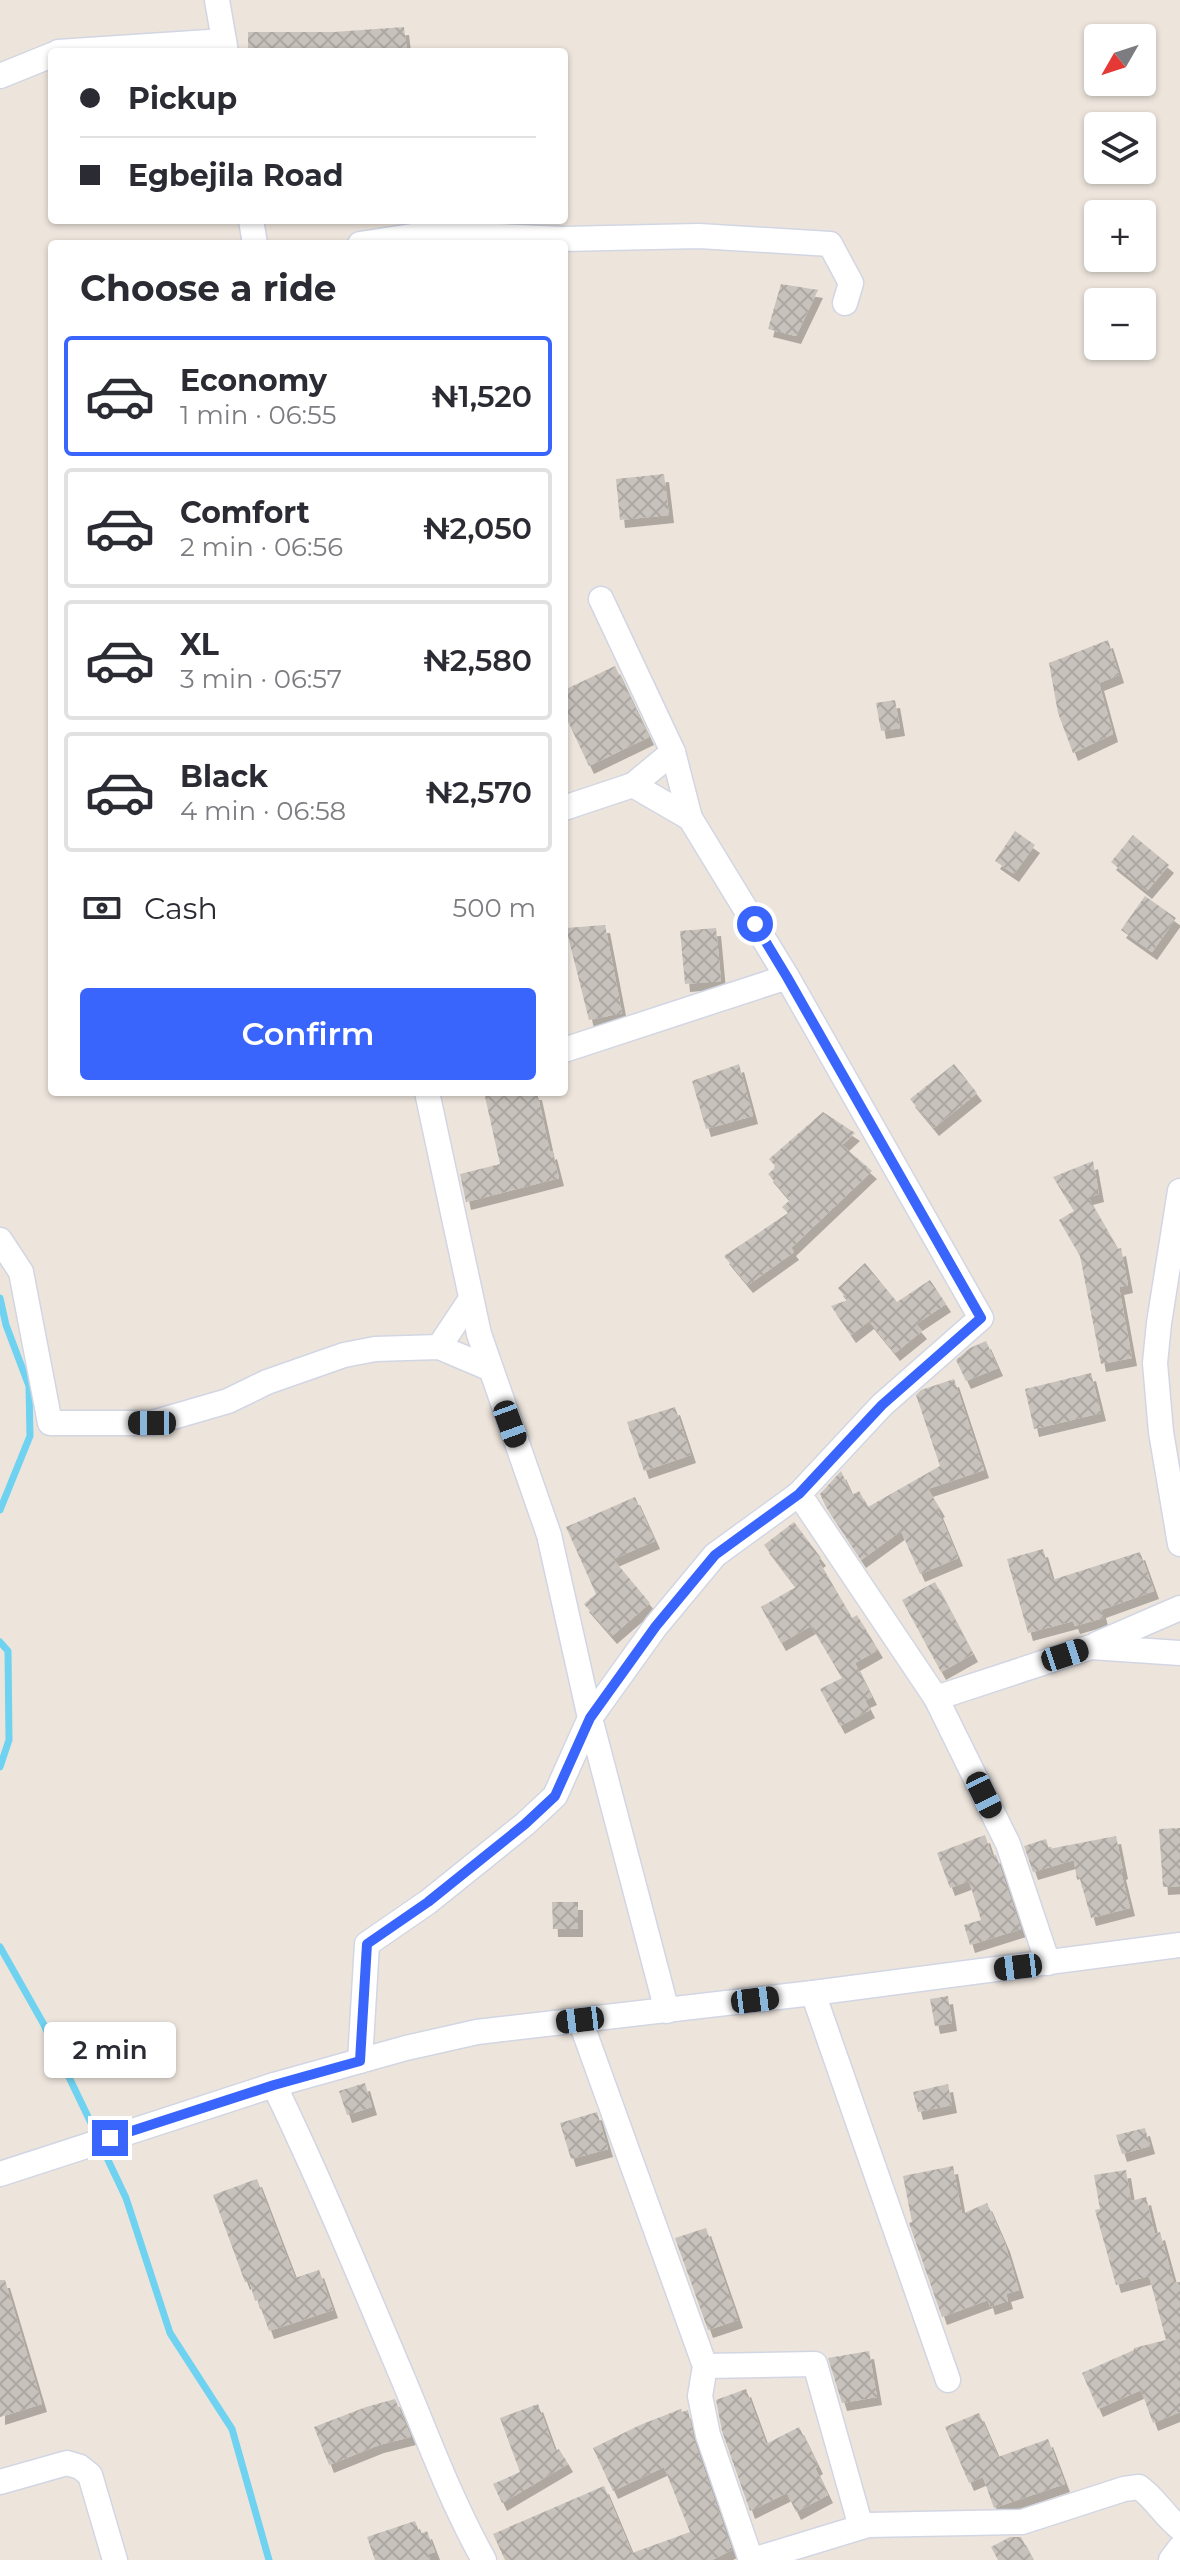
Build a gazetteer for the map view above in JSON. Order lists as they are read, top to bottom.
{
  "north": "bottom left",
  "page": {
    "map_buttons": ["+", "−"],
    "banner": ["Pickup", "Egbejila Road"],
    "heading": "Choose a ride",
    "list": [
      {
        "name": "Economy",
        "note": "1 min · 06:55",
        "value": "₦1,520"
      },
      {
        "name": "Comfort",
        "note": "2 min · 06:56",
        "value": "₦2,050"
      },
      {
        "name": "XL",
        "note": "3 min · 06:57",
        "value": "₦2,580"
      },
      {
        "name": "Black",
        "note": "4 min · 06:58",
        "value": "₦2,570"
      }
    ],
    "pay": ["Cash", "500 m"],
    "buttons": "Confirm",
    "bubble": "2 min"
  }
}
